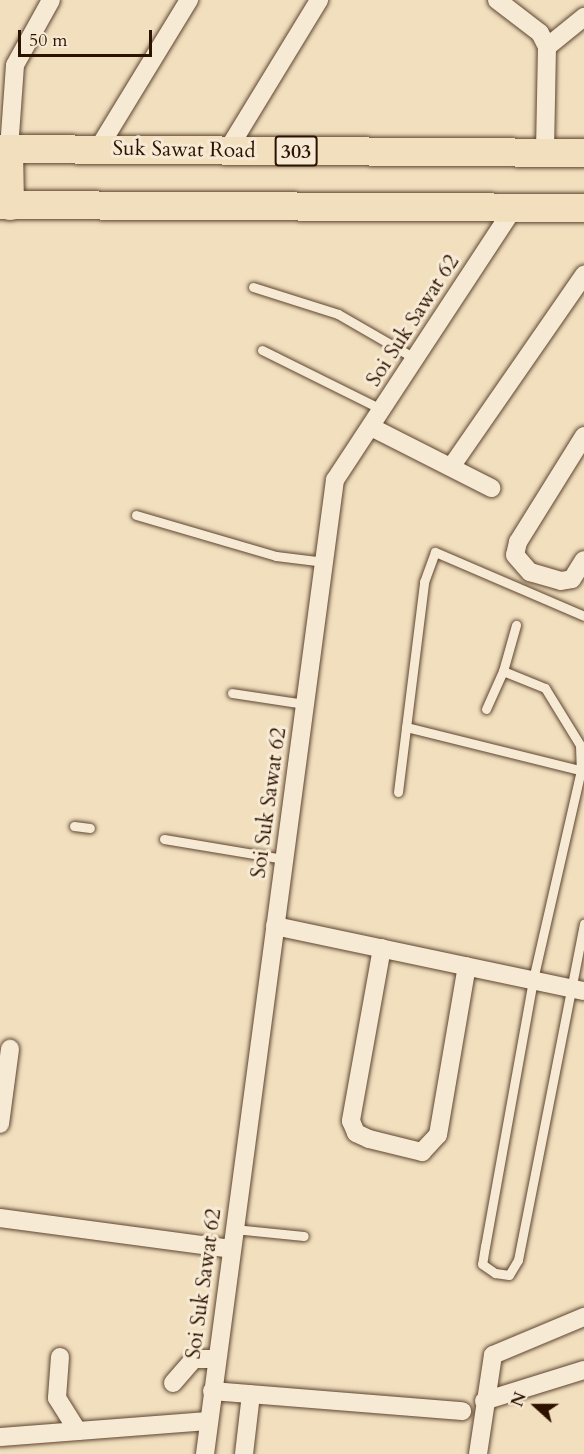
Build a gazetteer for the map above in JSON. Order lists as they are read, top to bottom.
{
  "streets": {
    "main road": ["Suk Sawat Road", "303"],
    "street": ["Soi Suk Sawat 62"]
  },
  "scale_bar": "50 m",
  "north": "left"
}
